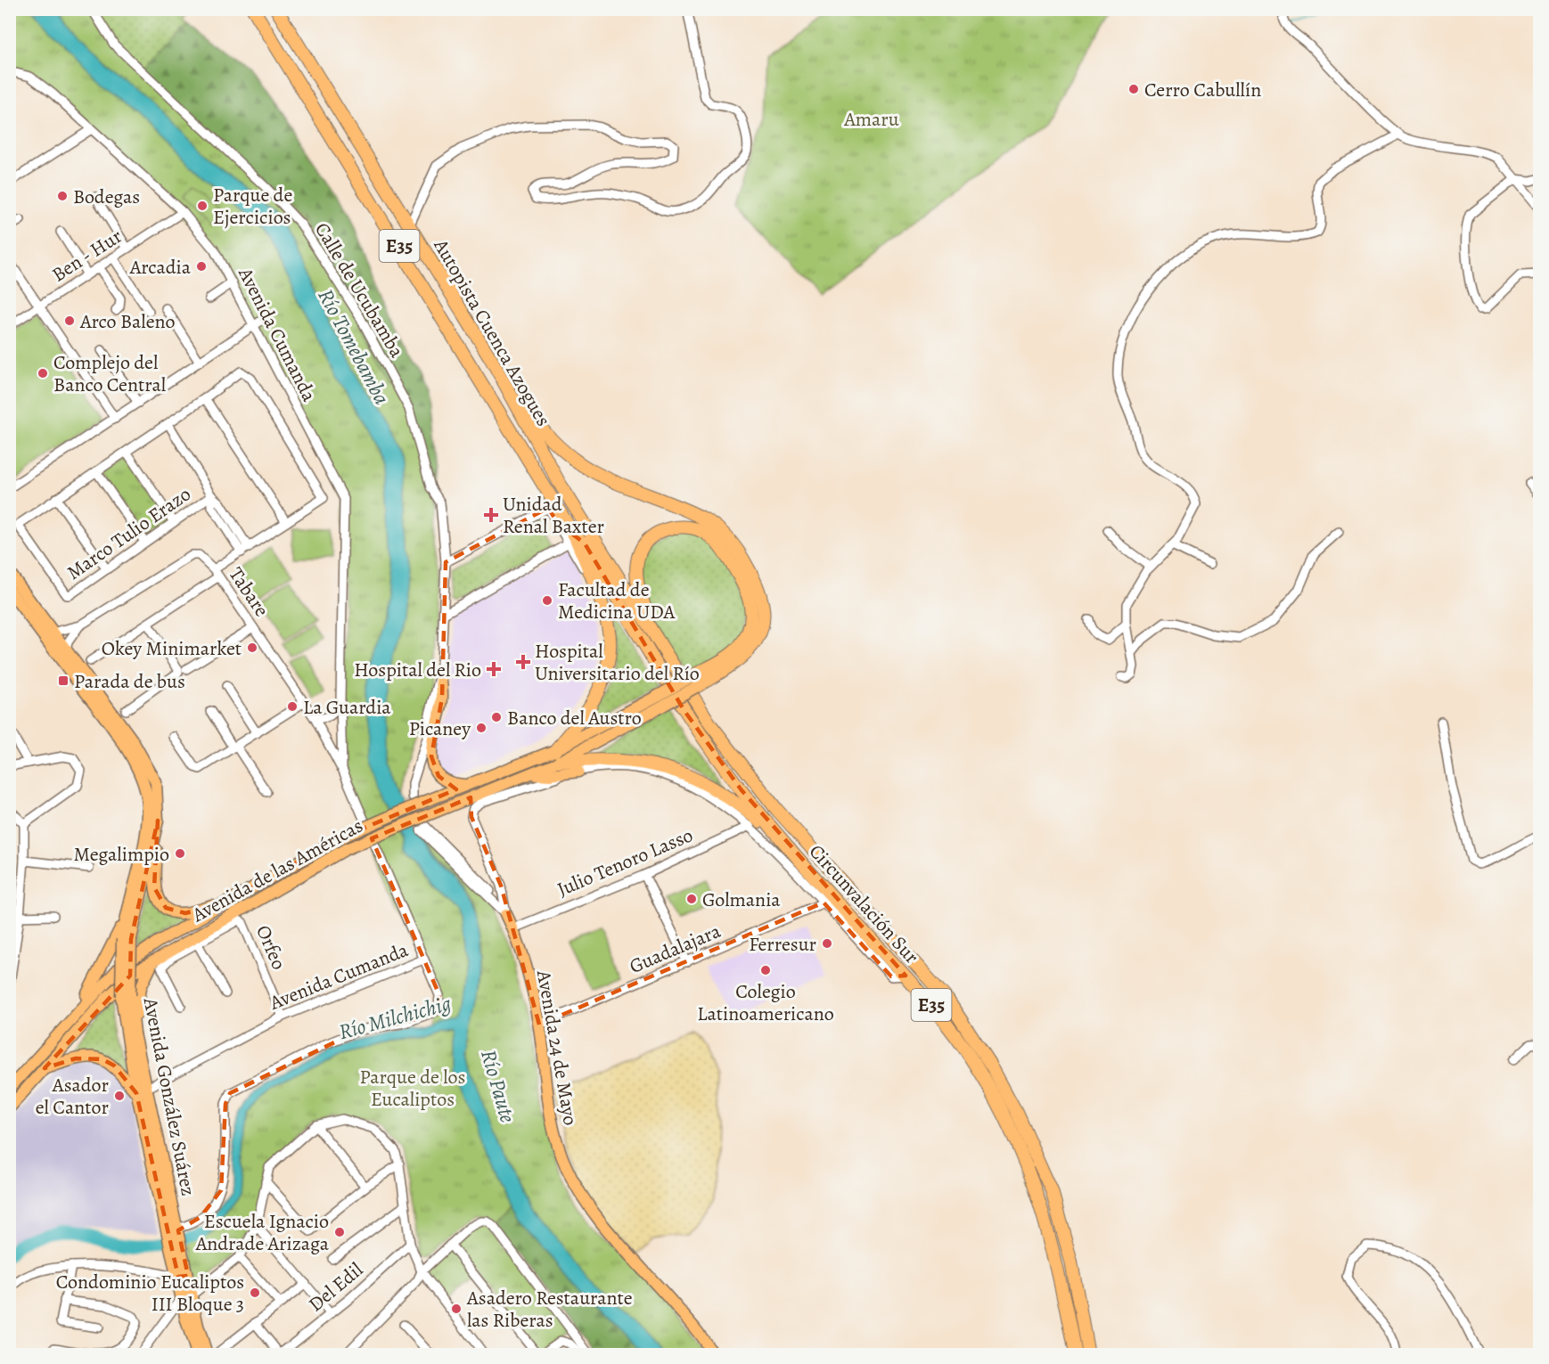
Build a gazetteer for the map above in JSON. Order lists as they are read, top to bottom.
{
  "streets": {
    "highway": ["E35", "Autopista Cuenca Azogues", "Circunvalación Sur"],
    "main road": ["Avenida de las Américas", "Avenida 24 de Mayo", "Avenida González Suárez"],
    "street": [
      "Ben - Hur",
      "Calle de Ucubamba",
      "Avenida Cumanda",
      "Marco Tulio Erazo",
      "Tabare",
      "Julio Tenoro Lasso",
      "Orfeo",
      "Guadalajara",
      "Del Edil"
    ]
  },
  "crossings": [
    ["Ben - Hur", "Avenida Cumanda"],
    ["Autopista Cuenca Azogues", "Circunvalación Sur"],
    ["Avenida Cumanda", "Tabare"],
    ["Avenida Cumanda", "Orfeo"],
    ["Avenida Cumanda", "Avenida González Suárez"],
    ["Tabare", "Avenida González Suárez"],
    ["Julio Tenoro Lasso", "Avenida 24 de Mayo"],
    ["Avenida de las Américas", "Avenida 24 de Mayo"],
    ["Guadalajara", "Avenida 24 de Mayo"]
  ],
  "water": ["Río Tomebamba", "Río Milchichig", "Río Paute"],
  "parks": ["Amaru", "Parque de los Eucaliptos"],
  "places": {
    "other": [
      "Cerro Cabullín",
      "Bodegas",
      "Parque de Ejercicios",
      "Arcadia",
      "Arco Baleno",
      "Complejo del Banco Central",
      "Facultad de Medicina UDA",
      "Okey Minimarket",
      "La Guardia",
      "Banco del Austro",
      "Picaney",
      "Megalimpio",
      "Golmania",
      "Ferresur",
      "Colegio Latinoamericano",
      "Asador el Cantor",
      "Escuela Ignacio Andrade Arizaga",
      "Condominio Eucaliptos III Bloque 3",
      "Asadero Restaurante las Riberas"
    ],
    "health": ["Unidad Renal Baxter", "Hospital Universitario del Río", "Hospital del Rio"],
    "transit": ["Parada de bus"]
  }
}
